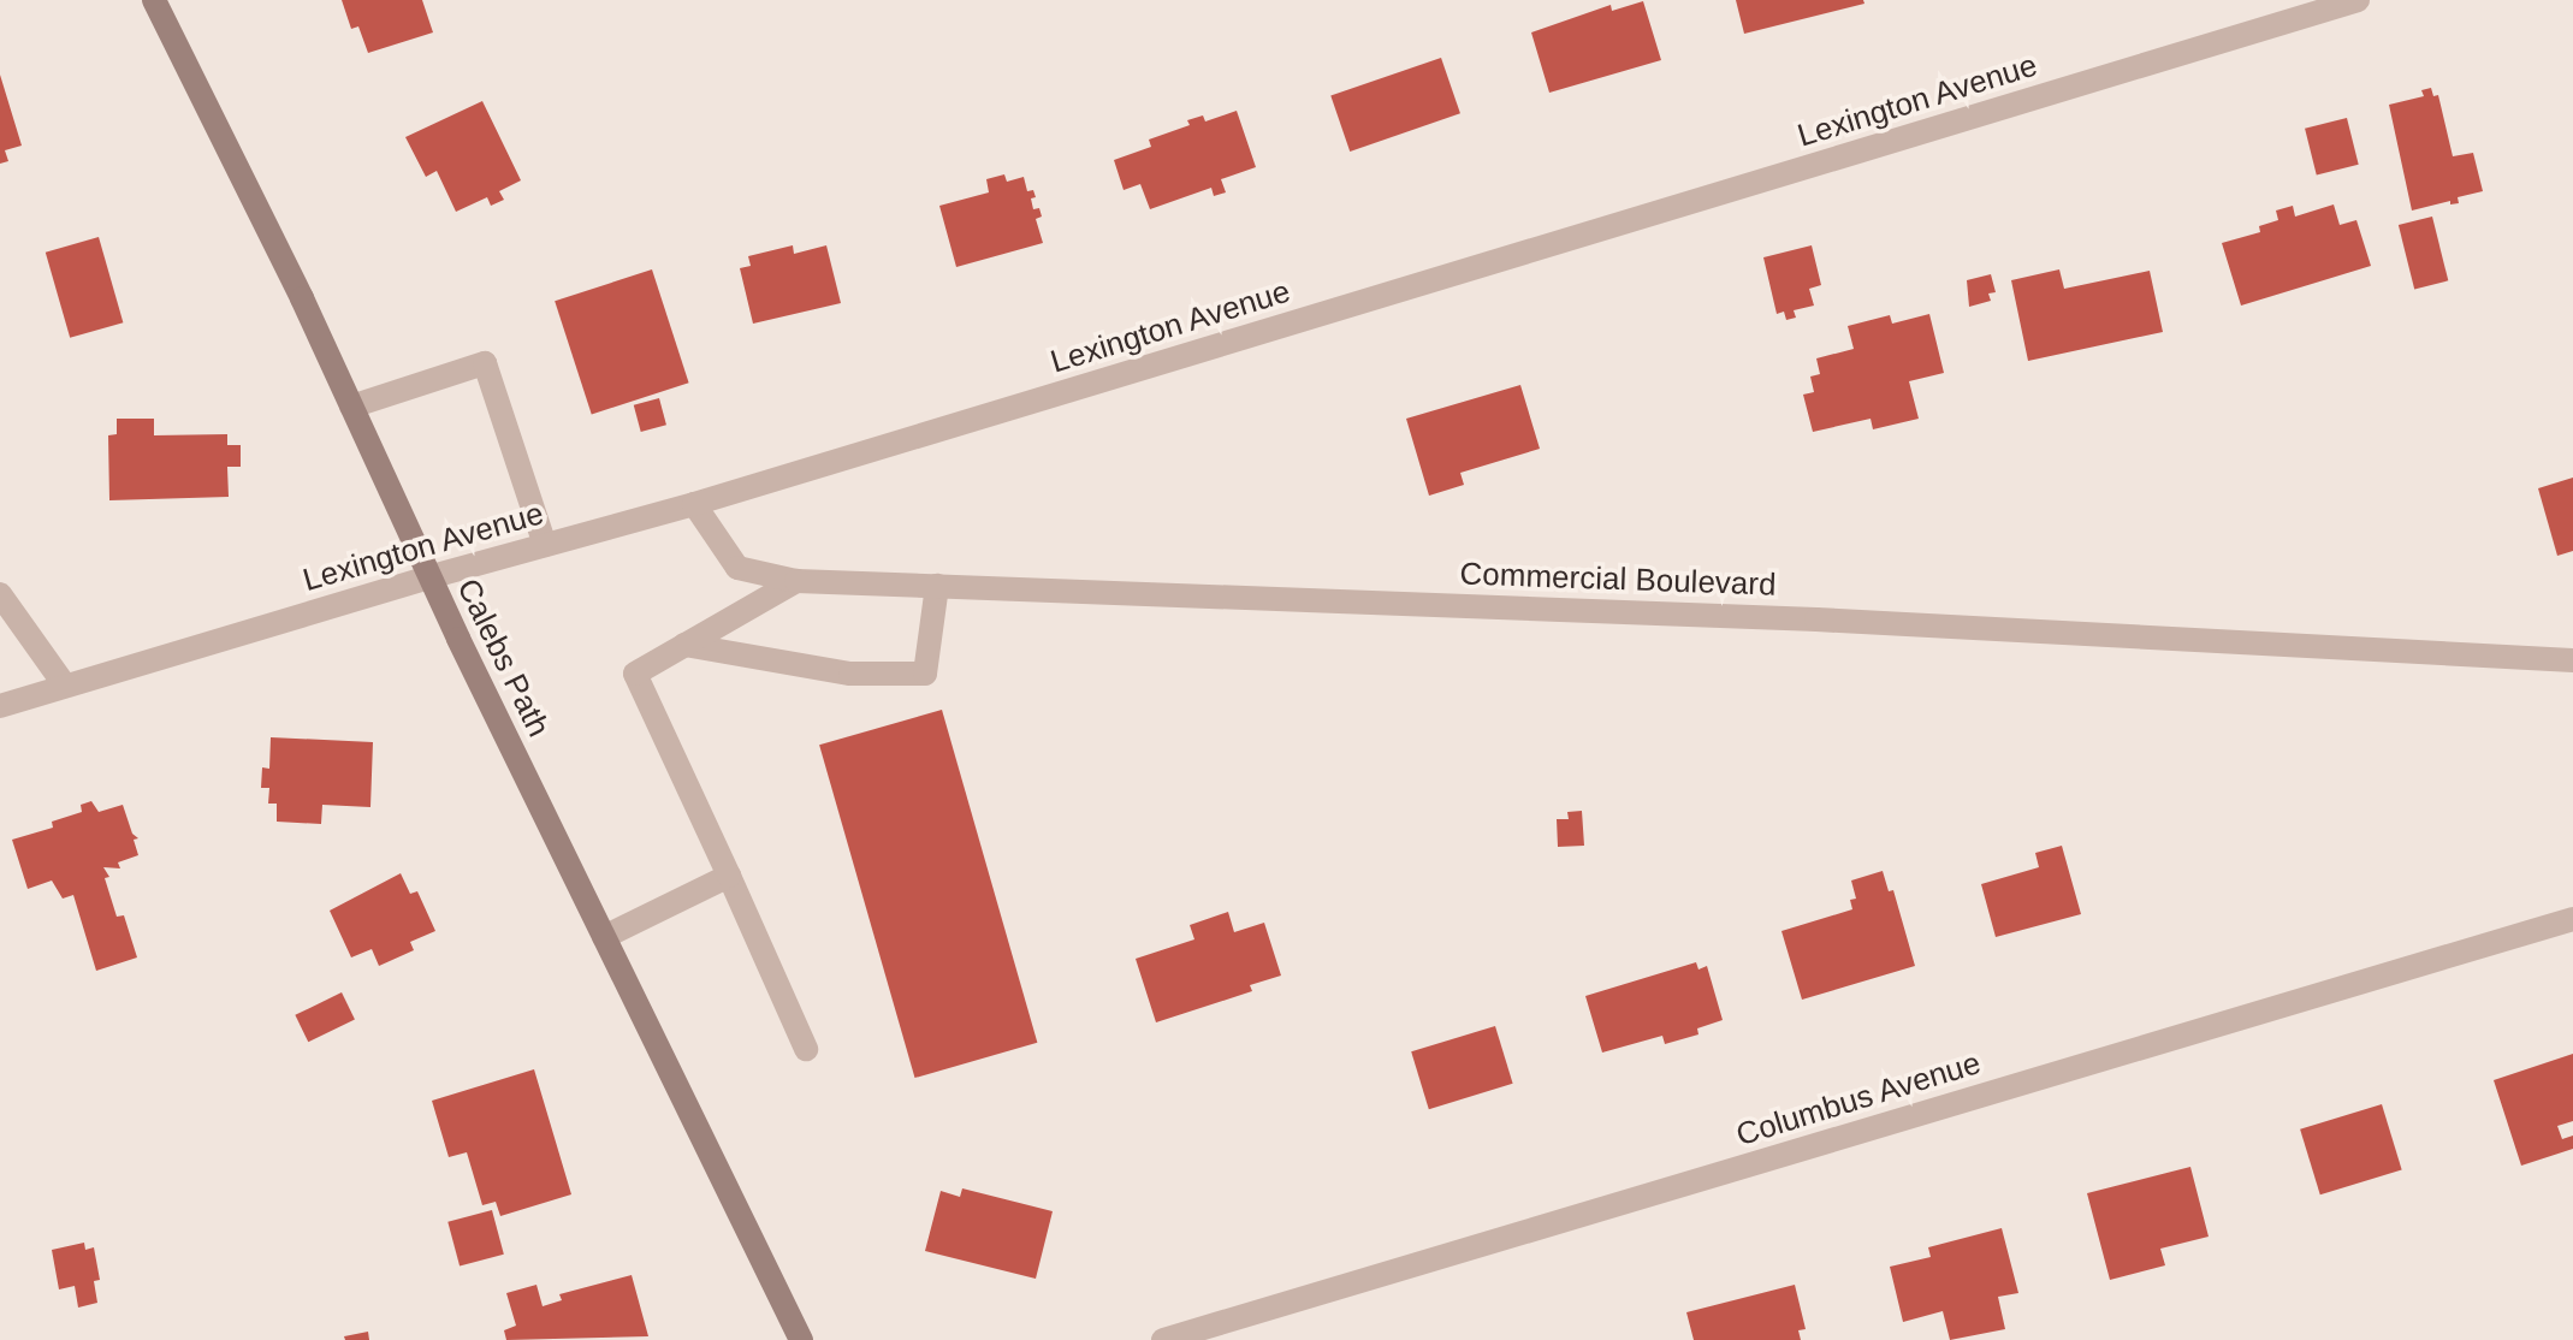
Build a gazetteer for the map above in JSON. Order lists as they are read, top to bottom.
{
  "streets": {
    "street": [
      "Lexington Avenue",
      "Commercial Boulevard",
      "Calebs Path",
      "Columbus Avenue"
    ]
  },
  "crossings": [
    ["Lexington Avenue", "Commercial Boulevard"],
    ["Lexington Avenue", "Calebs Path"]
  ]
}
